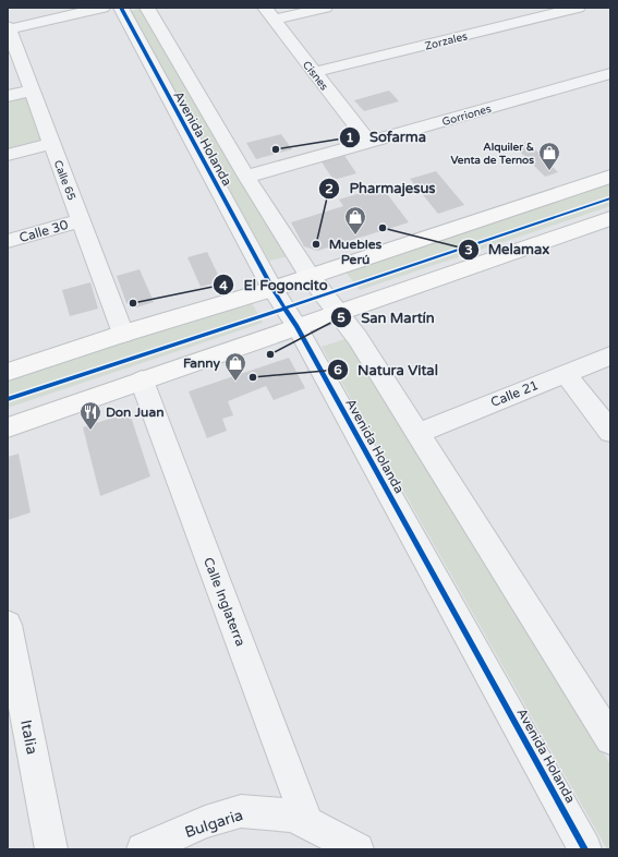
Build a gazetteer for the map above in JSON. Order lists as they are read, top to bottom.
{
  "streets": {
    "street": [
      "Zorzales",
      "Cisnes",
      "Gorriones",
      "Avenida Holanda",
      "Calle 65",
      "Calle 30",
      "Calle 21",
      "Calle Inglaterra",
      "Italia",
      "Bulgaria"
    ]
  },
  "crossings": [
    ["Zorzales", "Cisnes"],
    ["Cisnes", "Gorriones"],
    ["Gorriones", "Avenida Holanda"],
    ["Avenida Holanda", "Calle 21"],
    ["Calle 65", "Calle 30"],
    ["Calle Inglaterra", "Bulgaria"]
  ],
  "places": {
    "other": [
      "Sofarma",
      "Melamax",
      "Pharmajesus",
      "El Fogoncito",
      "San Martín",
      "Natura Vital"
    ],
    "shop": ["Alquiler & Venta de Ternos", "Muebles Perú", "Fanny"],
    "restaurant": ["Don Juan"]
  }
}
